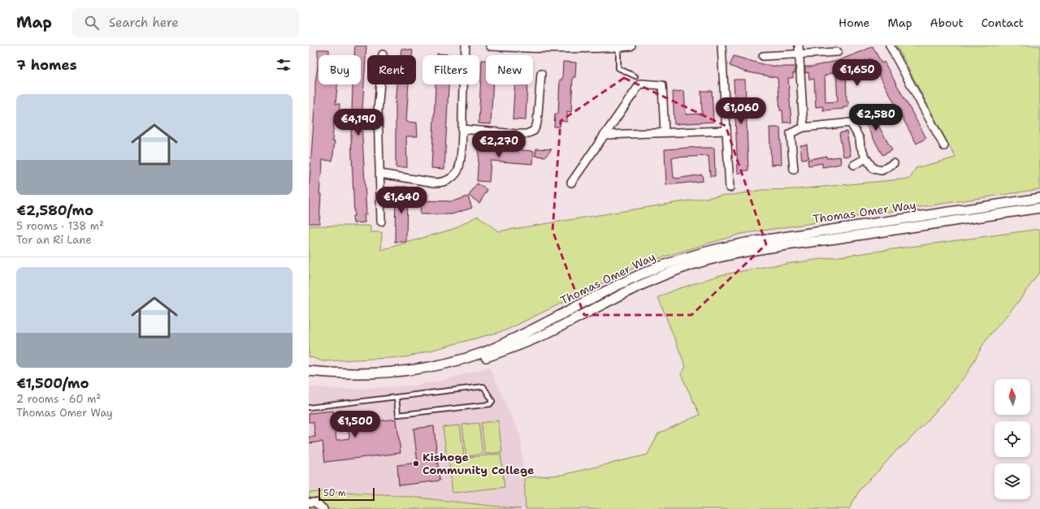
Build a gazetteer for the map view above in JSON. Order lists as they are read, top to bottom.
{
  "streets": {
    "street": ["Thomas Omer Way"]
  },
  "places": ["Kishoge Community College"],
  "scale_bar": "50 m",
  "north": "top",
  "page": {
    "header": "Map",
    "search": "Search here",
    "nav": [
      "Home",
      "Map",
      "About",
      "Contact"
    ],
    "heading": "7 homes",
    "chip": [
      "Buy",
      "Rent",
      "Filters",
      "New"
    ],
    "price": [
      "€1,650",
      "€1,060",
      "€2,580",
      "€4,190",
      "€2,270",
      "€1,640",
      "€1,500"
    ],
    "list": [
      {
        "name": "€2,580/mo",
        "note": "5 rooms · 138 m² · Tor an Rí Lane"
      },
      {
        "name": "€1,500/mo",
        "note": "2 rooms · 60 m² · Thomas Omer Way"
      }
    ],
    "scale": "50 m"
  }
}
